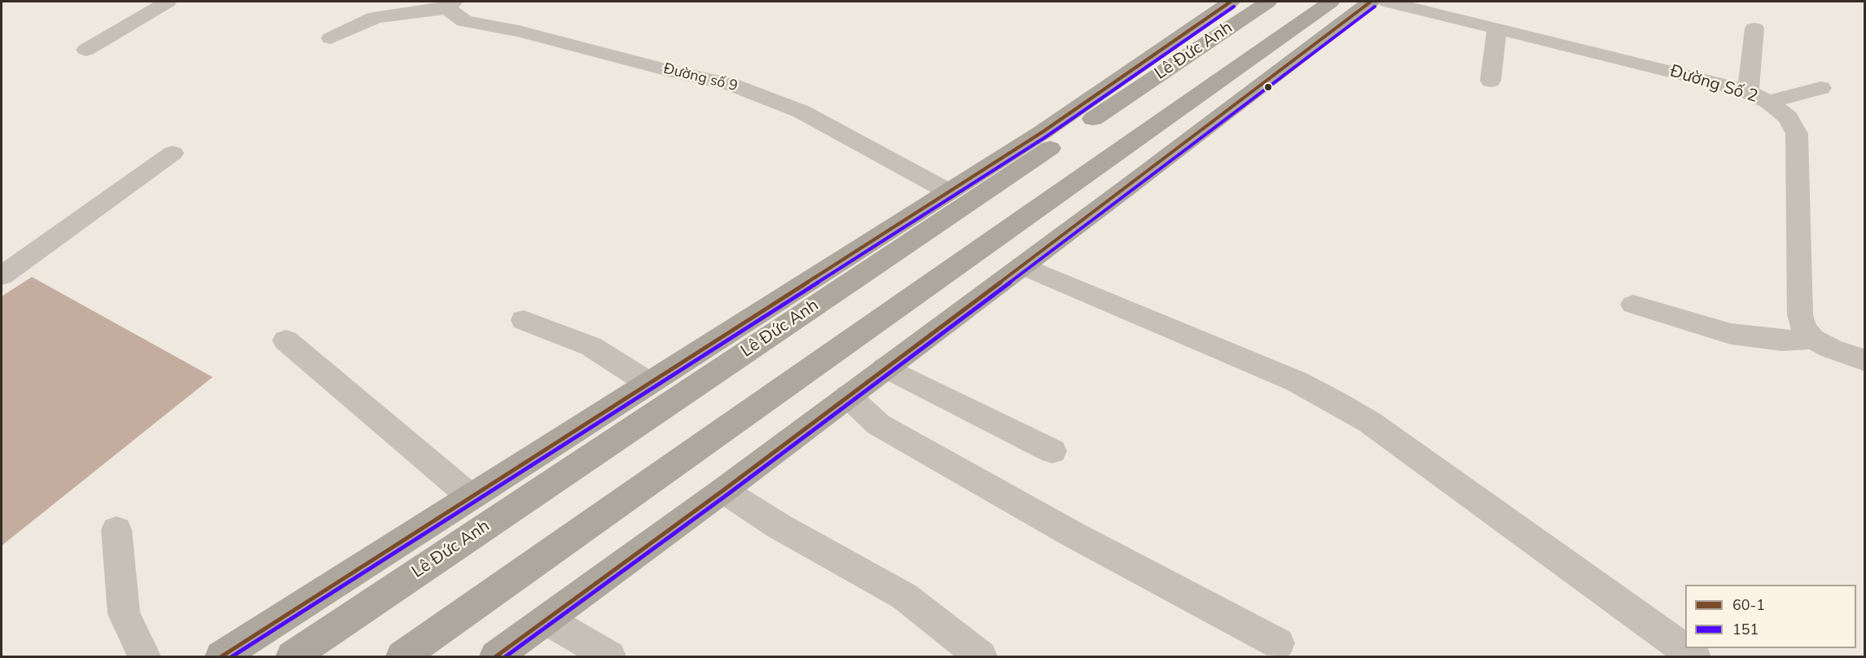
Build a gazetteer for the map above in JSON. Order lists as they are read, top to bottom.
{
  "streets": {
    "highway": ["Lê Đức Anh"],
    "street": ["Đường số 9", "Đường Số 2"]
  },
  "crossings": [
    ["Lê Đức Anh", "Đường số 9"]
  ],
  "lines": ["transit line 60-1", "transit line 151"],
  "legend": ["60-1", "151"]
}
